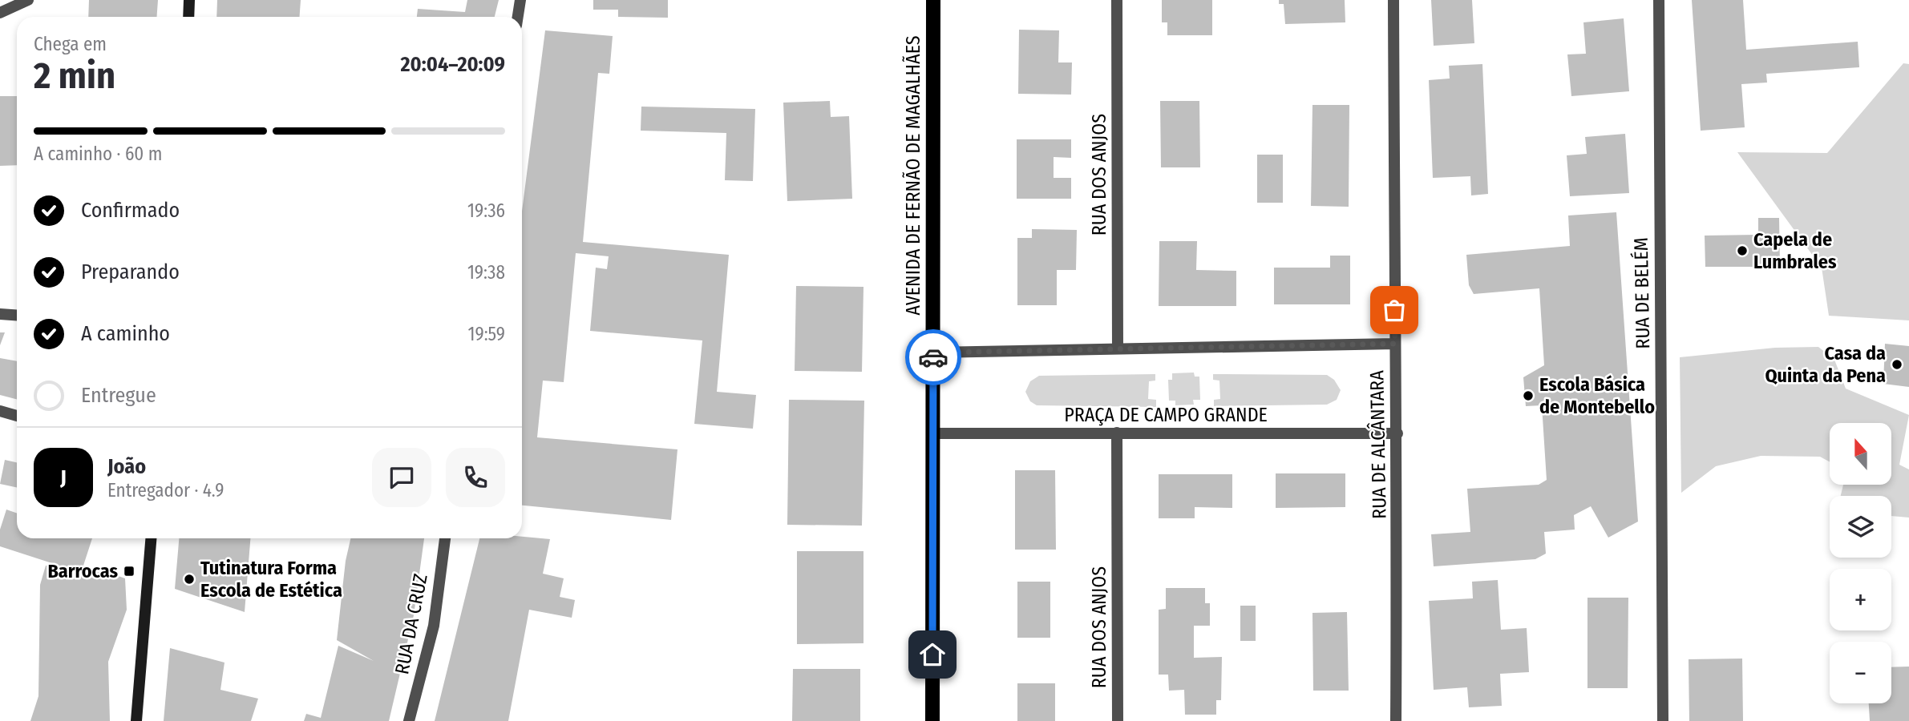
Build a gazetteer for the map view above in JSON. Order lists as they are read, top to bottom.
{
  "streets": {
    "main road": ["AVENIDA DE FERNÃO DE MAGALHÃES"],
    "street": [
      "RUA DOS ANJOS",
      "RUA DE BELÉM",
      "PRAÇA DE CAMPO GRANDE",
      "RUA DE ALCÂNTARA",
      "RUA DA CRUZ"
    ]
  },
  "crossings": [
    ["RUA DOS ANJOS", "PRAÇA DE CAMPO GRANDE"],
    ["AVENIDA DE FERNÃO DE MAGALHÃES", "PRAÇA DE CAMPO GRANDE"],
    ["PRAÇA DE CAMPO GRANDE", "RUA DE ALCÂNTARA"]
  ],
  "places": {
    "other": [
      "Capela de Lumbrales",
      "Casa da Quinta da Pena",
      "Escola Básica de Montebello",
      "Tutinatura Forma Escola de Estética"
    ],
    "transit": ["Barrocas"]
  },
  "north": "top",
  "page": {
    "heading": ["2 min", "Chega em", "20:04–20:09"],
    "panel": ["João", "Entregador · 4.9"],
    "bar": "A caminho · 60 m",
    "list": [
      ["Confirmado", "19:36"],
      ["Preparando", "19:38"],
      ["A caminho", "19:59"],
      "Entregue"
    ],
    "map_buttons": ["+", "−"],
    "round": "J"
  }
}
